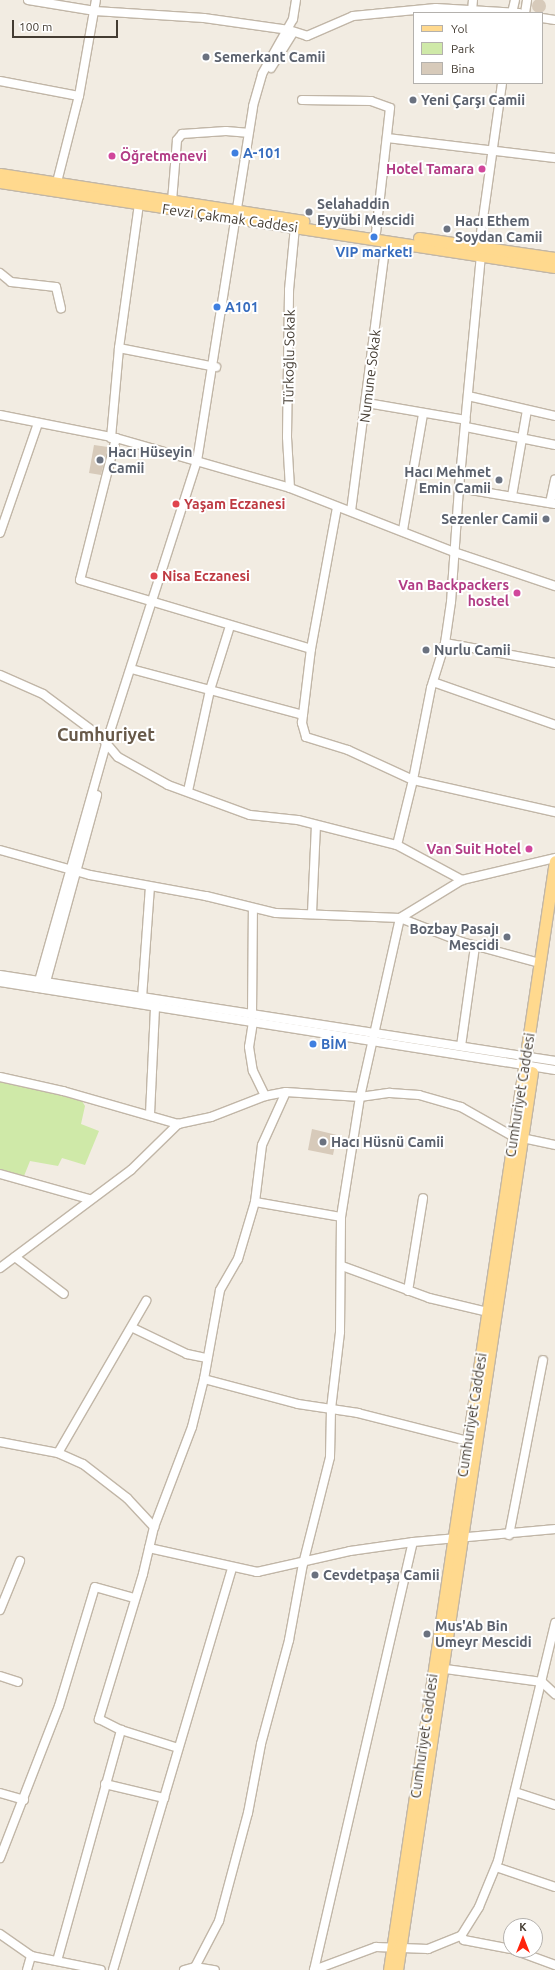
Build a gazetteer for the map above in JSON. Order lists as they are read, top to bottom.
{
  "streets": {
    "main road": ["Fevzi Çakmak Caddesi", "Cumhuriyet Caddesi"],
    "street": ["Türkoğlu Sokak", "Numune Sokak"]
  },
  "crossings": [
    ["Fevzi Çakmak Caddesi", "Türkoğlu Sokak"],
    ["Fevzi Çakmak Caddesi", "Numune Sokak"]
  ],
  "districts": ["Cumhuriyet"],
  "places": [
    "Semerkant Camii",
    "Yeni Çarşı Camii",
    "A-101",
    "Öğretmenevi",
    "Hotel Tamara",
    "Selahaddin Eyyübi Mescidi",
    "Hacı Ethem Soydan Camii",
    "VIP market!",
    "A101",
    "Hacı Hüseyin Camii",
    "Hacı Mehmet Emin Camii",
    "Yaşam Eczanesi",
    "Sezenler Camii",
    "Nisa Eczanesi",
    "Van Backpackers hostel",
    "Nurlu Camii",
    "Van Suit Hotel",
    "Bozbay Pasajı Mescidi",
    "BİM",
    "Hacı Hüsnü Camii",
    "Cevdetpaşa Camii",
    "Mus'Ab Bin Umeyr Mescidi"
  ],
  "legend": ["Yol", "Park", "Bina"],
  "scale_bar": "100 m",
  "north": "top"
}
